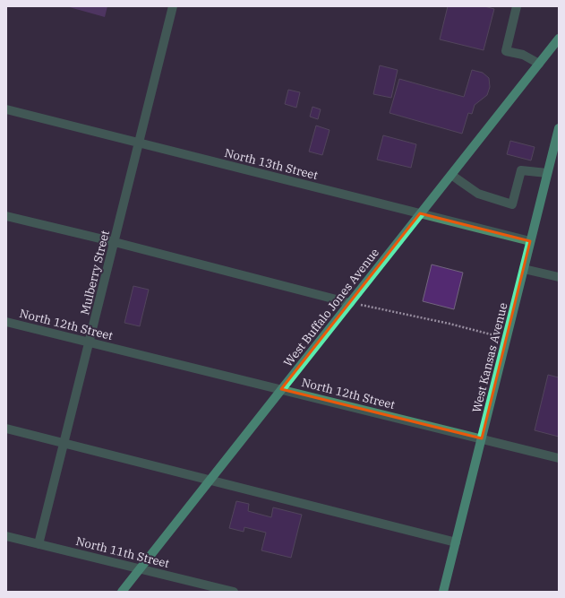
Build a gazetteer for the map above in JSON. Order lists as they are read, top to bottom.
{
  "streets": {
    "main road": ["West Buffalo Jones Avenue", "West Kansas Avenue"],
    "street": [
      "North 13th Street",
      "Mulberry Street",
      "North 12th Street",
      "North 11th Street"
    ]
  },
  "crossings": [
    ["North 13th Street", "Mulberry Street"],
    ["North 13th Street", "West Buffalo Jones Avenue"],
    ["North 13th Street", "West Kansas Avenue"],
    ["Mulberry Street", "North 12th Street"],
    ["Mulberry Street", "North 11th Street"],
    ["West Buffalo Jones Avenue", "North 12th Street"],
    ["West Buffalo Jones Avenue", "North 11th Street"],
    ["North 12th Street", "West Kansas Avenue"]
  ]
}
